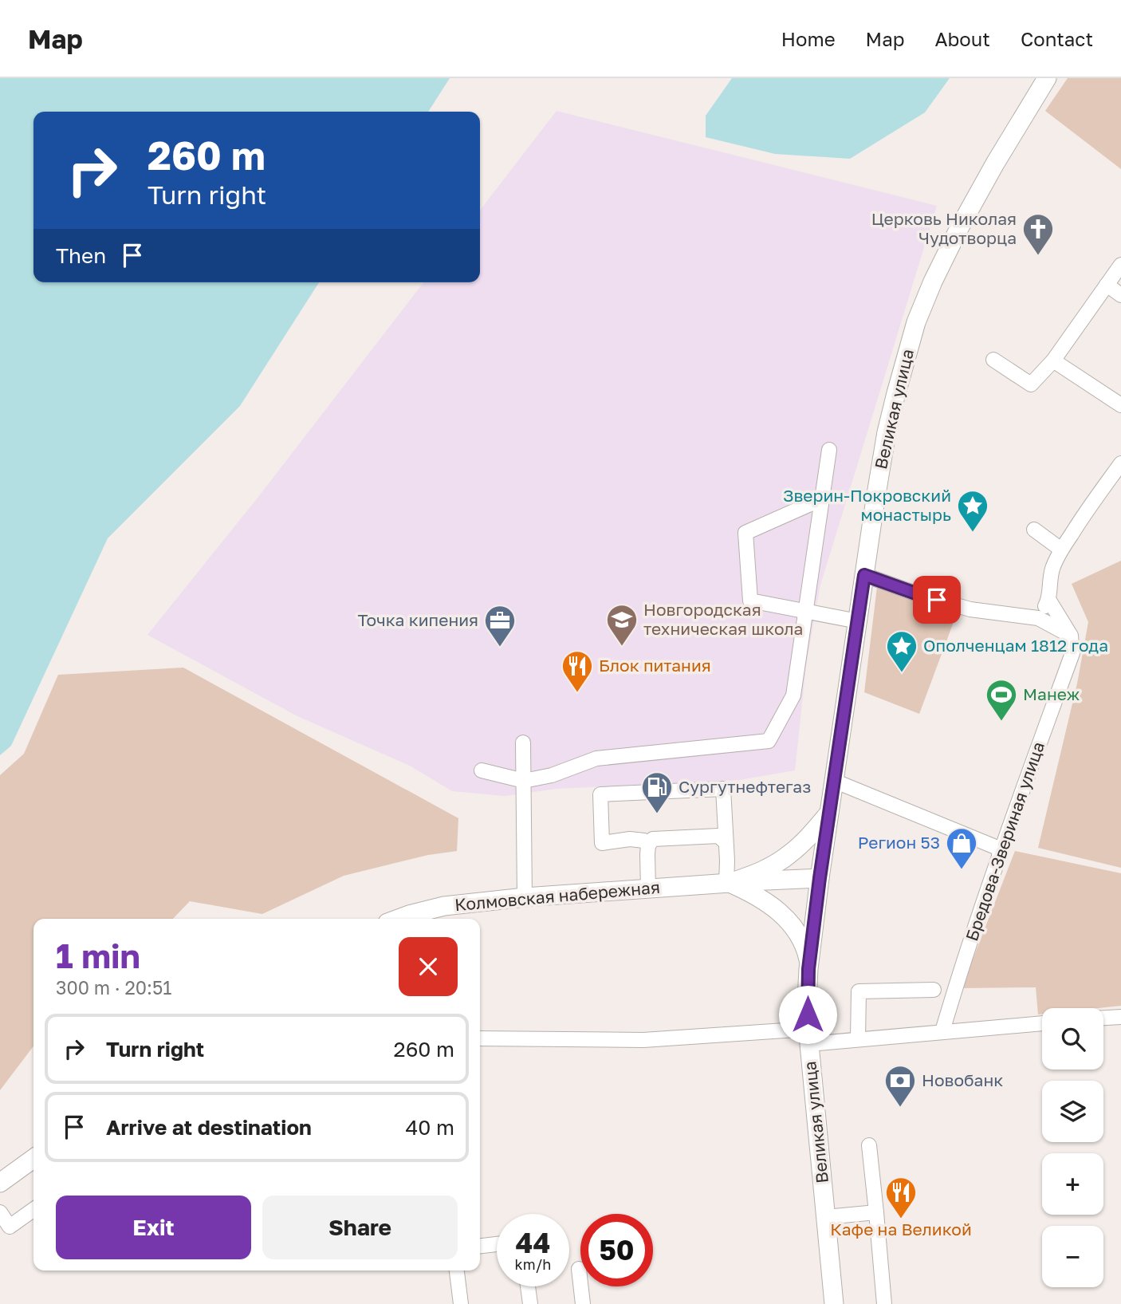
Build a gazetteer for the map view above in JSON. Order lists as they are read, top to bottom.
{
  "streets": {
    "main road": ["Великая улица", "Колмовская набережная"],
    "street": ["Бредова-Звериная улица"]
  },
  "crossings": [
    ["Великая улица", "Колмовская набережная"]
  ],
  "places": {
    "church": ["Церковь Николая Чудотворца"],
    "place": ["Зверин-Покровский монастырь", "Ополченцам 1812 года"],
    "school or university": ["Новгородская техническая школа"],
    "office": ["Точка кипения"],
    "restaurant": ["Блок питания", "Кафе на Великой"],
    "sports": ["Манеж"],
    "fuel station": ["Сургутнефтегаз"],
    "shop": ["Регион 53"],
    "bank": ["Новобанк"]
  },
  "page": {
    "header": "Map",
    "nav": [
      "Home",
      "Map",
      "About",
      "Contact"
    ],
    "turn": ["260 m", "Turn right"],
    "then": "Then",
    "heading": ["1 min", "300 m · 20:51"],
    "map_buttons": ["+", "−"],
    "list": [
      {
        "name": "Turn right",
        "value": "260 m"
      },
      {
        "name": "Arrive at destination",
        "value": "40 m"
      }
    ],
    "buttons": ["Exit", "Share"],
    "speed": "44 km/h",
    "limit": "50"
  }
}
